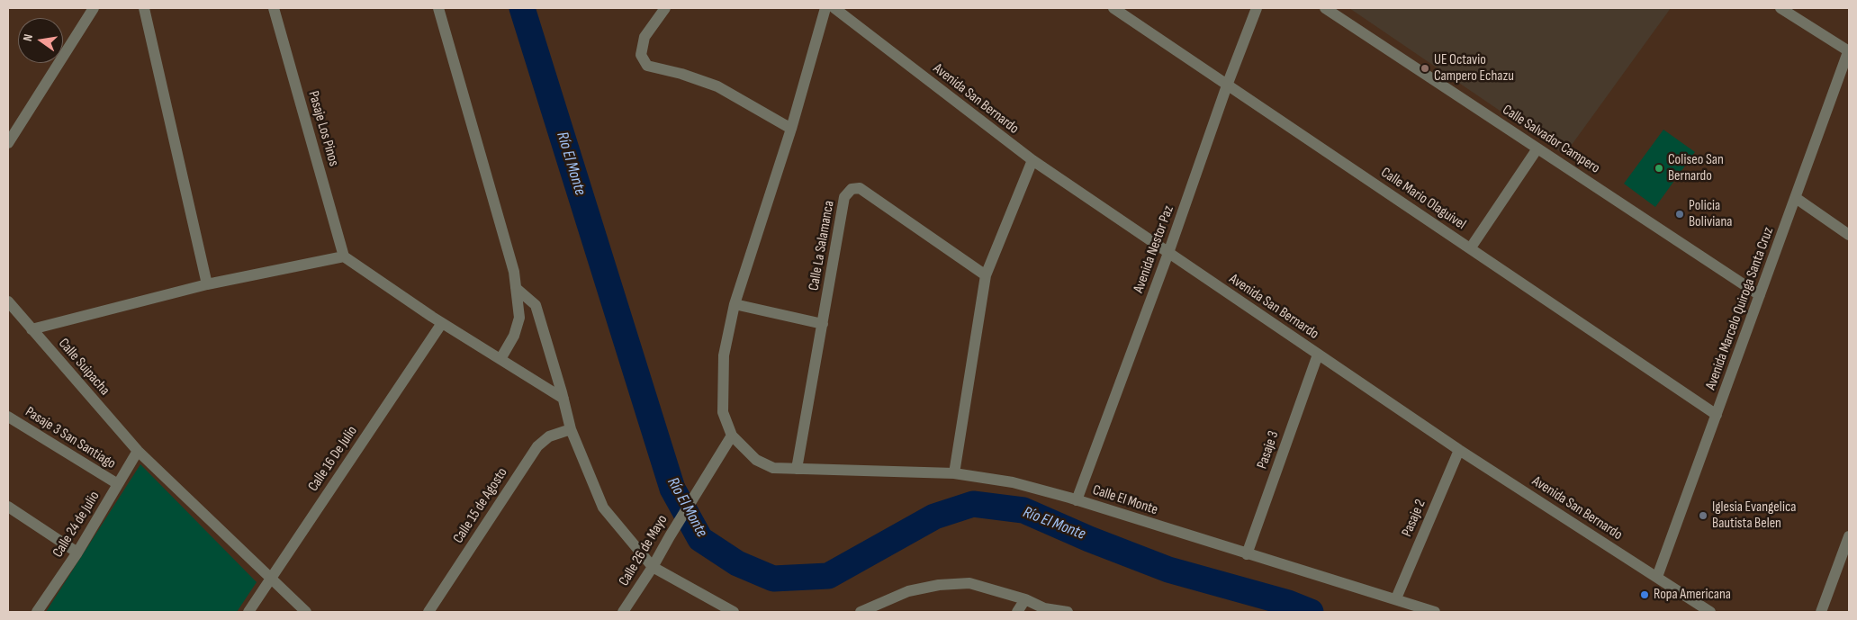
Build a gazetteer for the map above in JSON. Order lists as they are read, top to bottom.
{
  "streets": {
    "street": [
      "Avenida San Bernardo",
      "Pasaje Los Pinos",
      "Calle Salvador Campero",
      "Calle Mario Olaguivel",
      "Calle La Salamanca",
      "Avenida Nestor Paz",
      "Avenida Marcelo Quiroga Santa Cruz",
      "Calle Suipacha",
      "Pasaje 3 San Santiago",
      "Pasaje 3",
      "Calle 16 De Julio",
      "Calle El Monte",
      "Calle 15 de Agosto",
      "Pasaje 2",
      "Calle 24 de Julio",
      "Calle 26 de Mayo"
    ]
  },
  "crossings": [
    ["Avenida San Bernardo", "Avenida Nestor Paz"],
    ["Avenida San Bernardo", "Avenida Marcelo Quiroga Santa Cruz"],
    ["Avenida San Bernardo", "Pasaje 3"],
    ["Avenida San Bernardo", "Pasaje 2"],
    ["Calle Salvador Campero", "Avenida Marcelo Quiroga Santa Cruz"],
    ["Calle Mario Olaguivel", "Avenida Nestor Paz"],
    ["Calle Mario Olaguivel", "Avenida Marcelo Quiroga Santa Cruz"],
    ["Calle La Salamanca", "Calle El Monte"],
    ["Avenida Nestor Paz", "Calle El Monte"],
    ["Calle Suipacha", "Calle 16 De Julio"],
    ["Calle Suipacha", "Calle 24 de Julio"],
    ["Pasaje 3 San Santiago", "Calle 24 de Julio"],
    ["Pasaje 3", "Calle El Monte"],
    ["Calle El Monte", "Pasaje 2"]
  ],
  "water": ["Río El Monte"],
  "places": [
    "UE Octavio Campero Echazu",
    "Coliseo San Bernardo",
    "Policia Boliviana",
    "Iglesia Evangelica Bautista Belen",
    "Ropa Americana"
  ],
  "north": "left"
}
